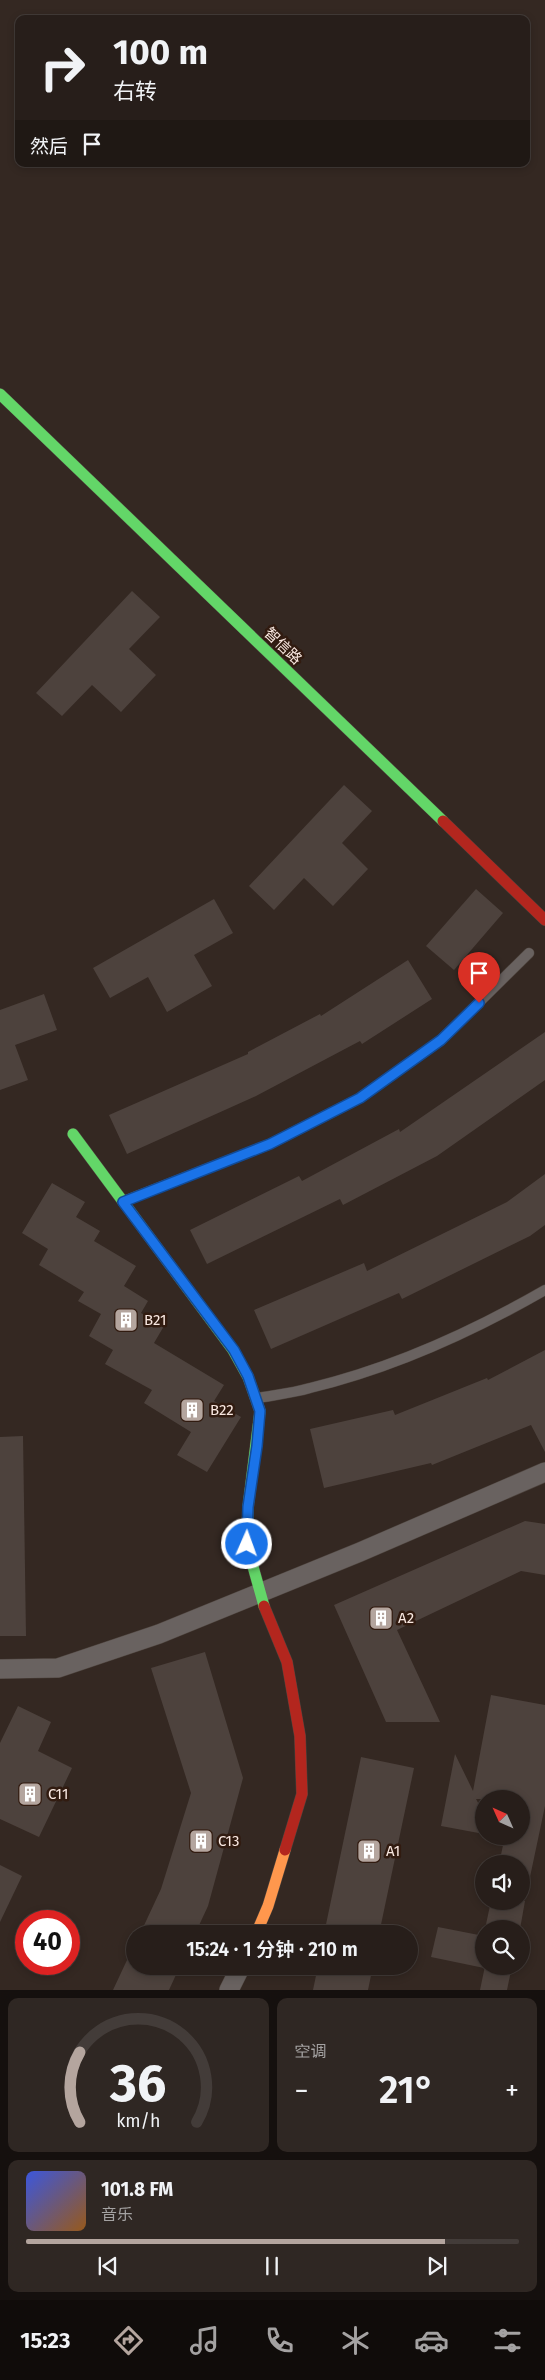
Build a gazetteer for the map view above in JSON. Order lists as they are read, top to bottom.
{
  "streets": {
    "street": ["智信路"]
  },
  "places": {
    "building": [
      "B21",
      "B22",
      "A2",
      "C11",
      "C13",
      "A1"
    ]
  },
  "north": "top left",
  "page": {
    "turn": ["100 m", "右转"],
    "then": "然后",
    "limit": "40",
    "trip": "15:24 · 1 分钟 · 210 m",
    "tile": "空调",
    "heat": ["−", "21°", "+"],
    "song": ["101.8 FM", "音乐"],
    "tabs": "15:23",
    "gauge": ["36", "km/h"]
  }
}
